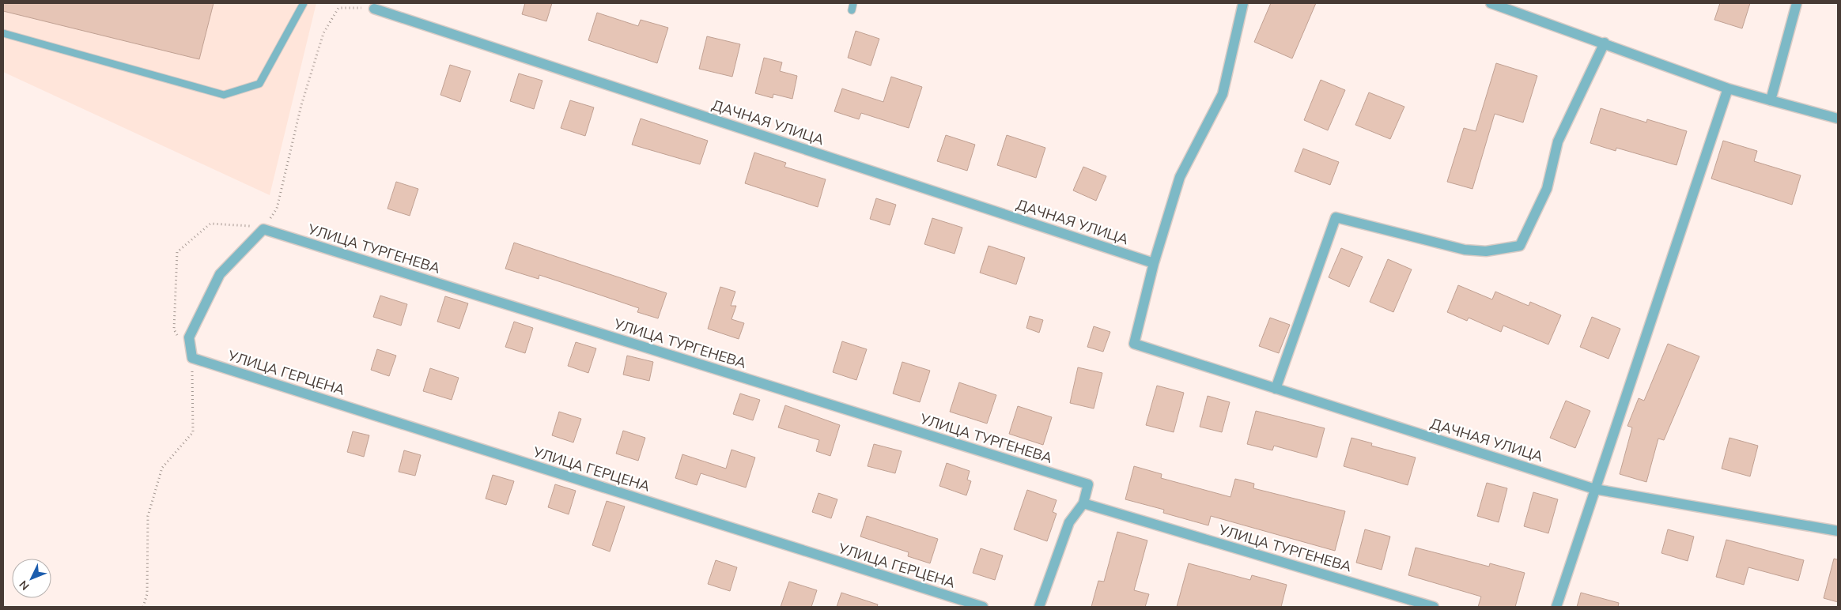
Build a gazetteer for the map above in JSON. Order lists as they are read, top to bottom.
{
  "streets": {
    "street": ["ДАЧНАЯ УЛИЦА", "УЛИЦА ТУРГЕНЕВА", "УЛИЦА ГЕРЦЕНА"]
  },
  "north": "bottom left"
}
